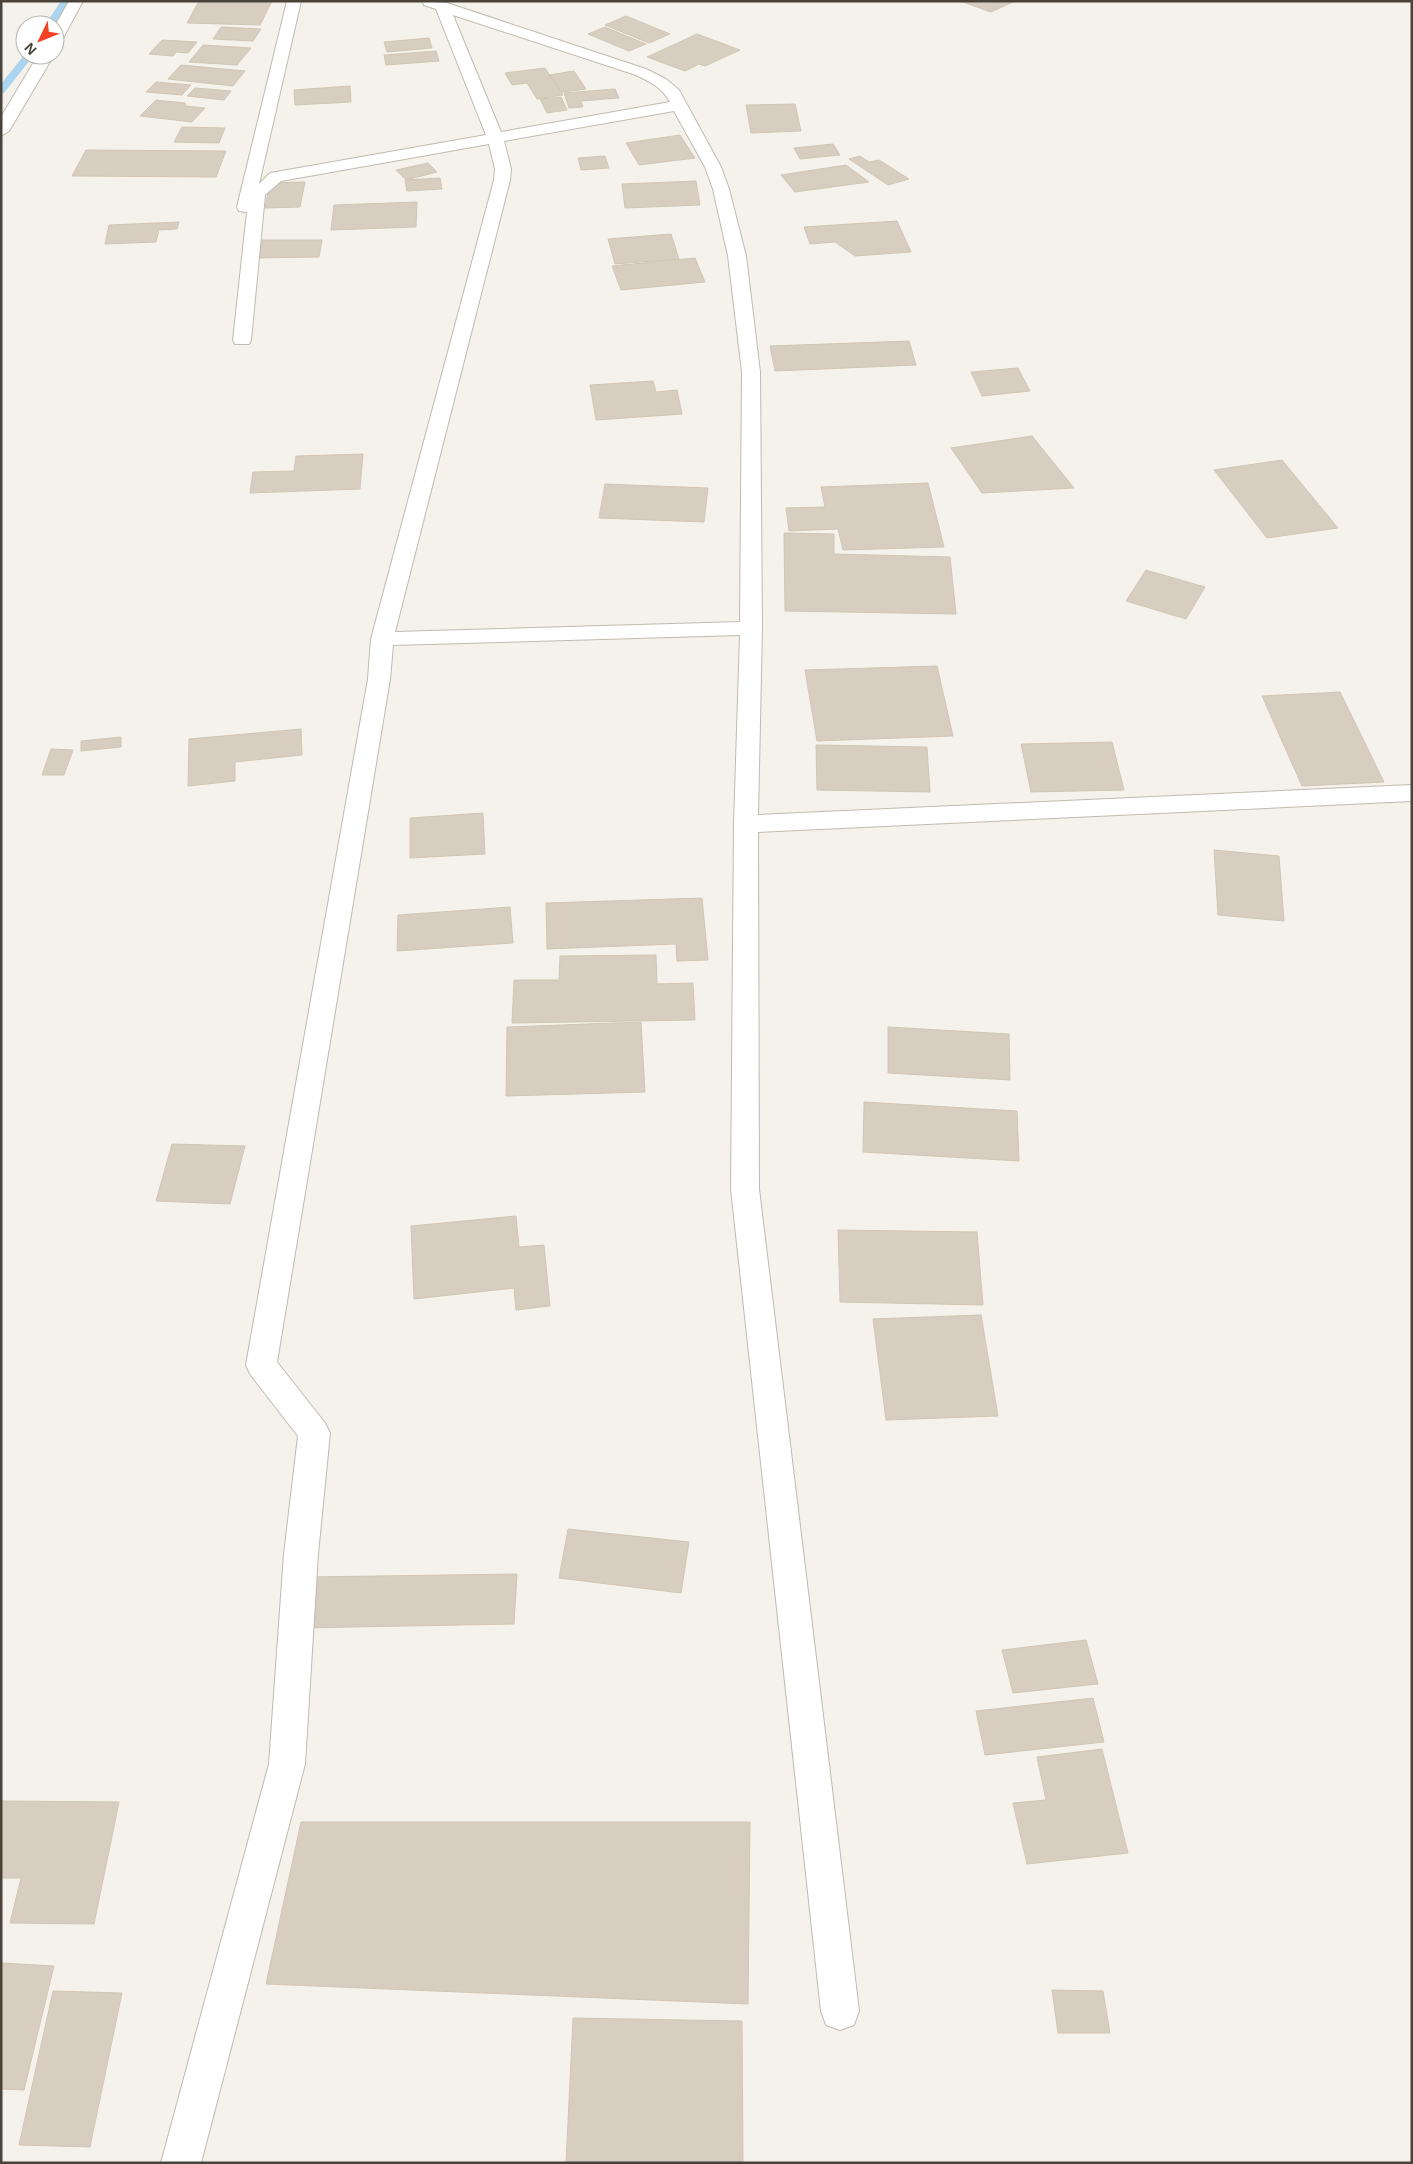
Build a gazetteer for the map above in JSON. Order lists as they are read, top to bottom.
{
  "north": "bottom left"
}
